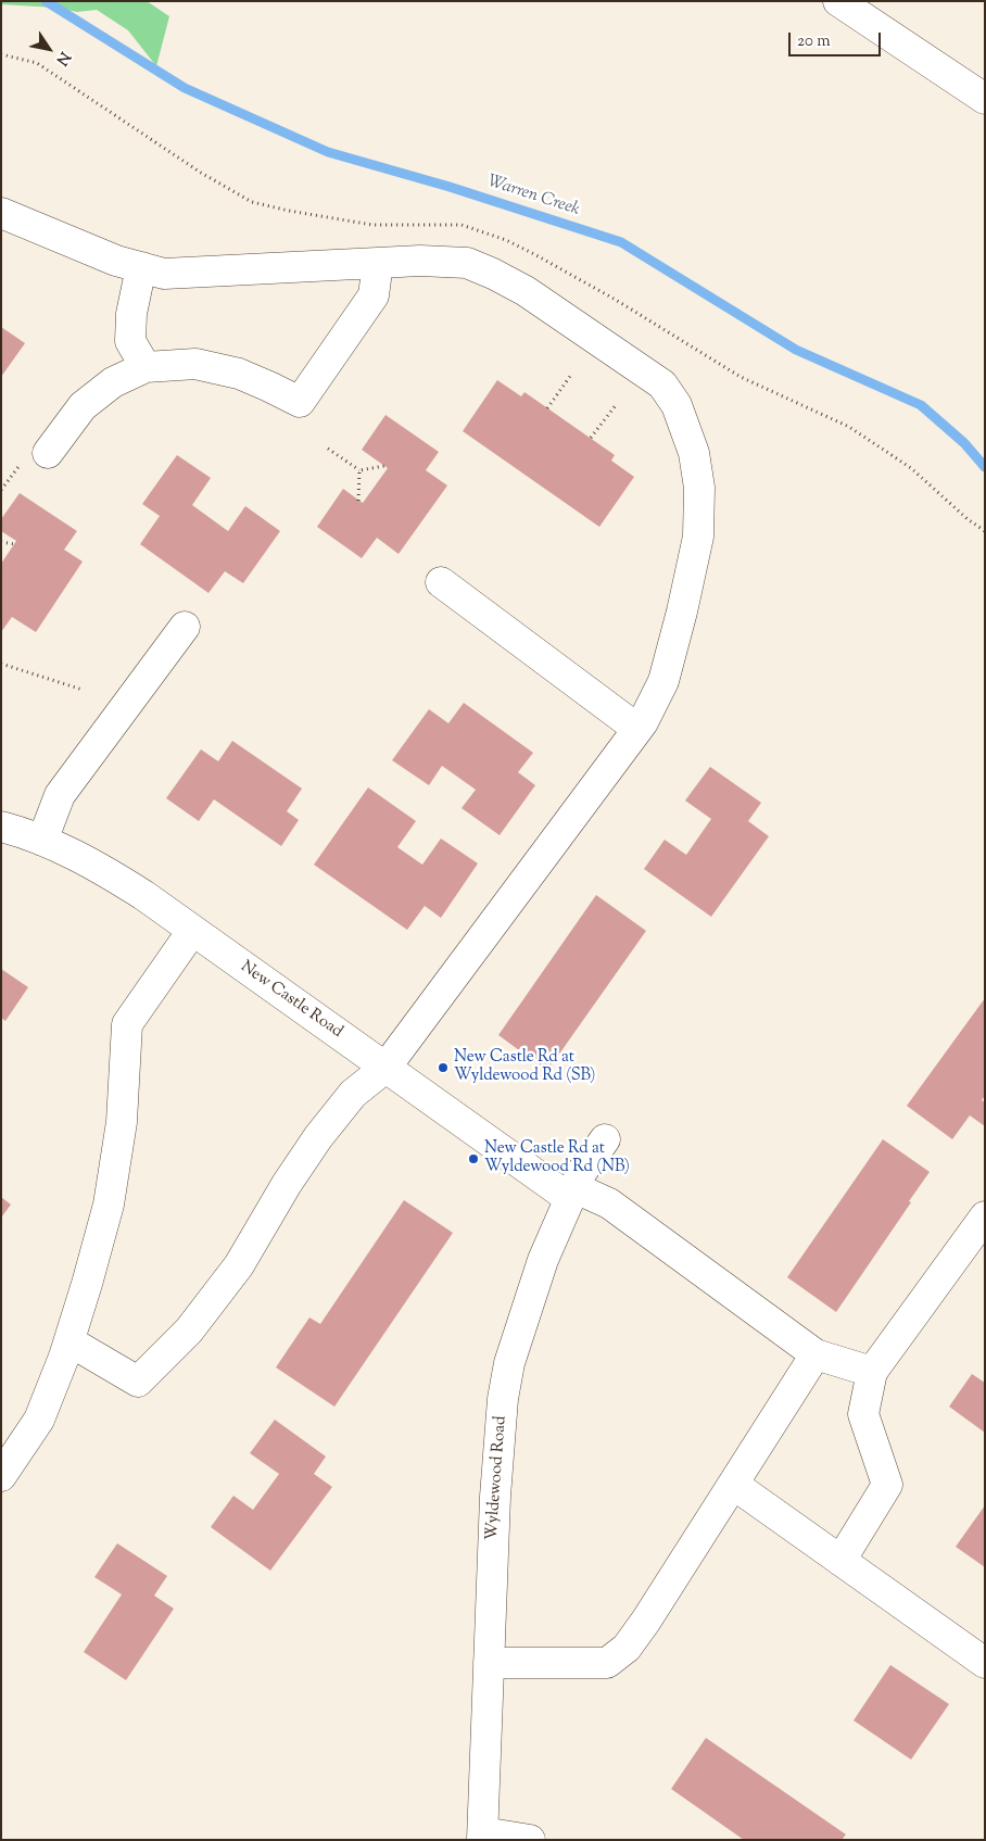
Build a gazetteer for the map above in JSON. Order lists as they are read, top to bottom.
{
  "streets": {
    "street": ["New Castle Road", "Wyldewood Road"]
  },
  "crossings": [
    ["New Castle Road", "Wyldewood Road"]
  ],
  "water": ["Warren Creek"],
  "places": ["New Castle Rd at Wyldewood Rd (SB)", "New Castle Rd at Wyldewood Rd (NB)"],
  "scale_bar": "20 m",
  "north": "bottom right"
}
